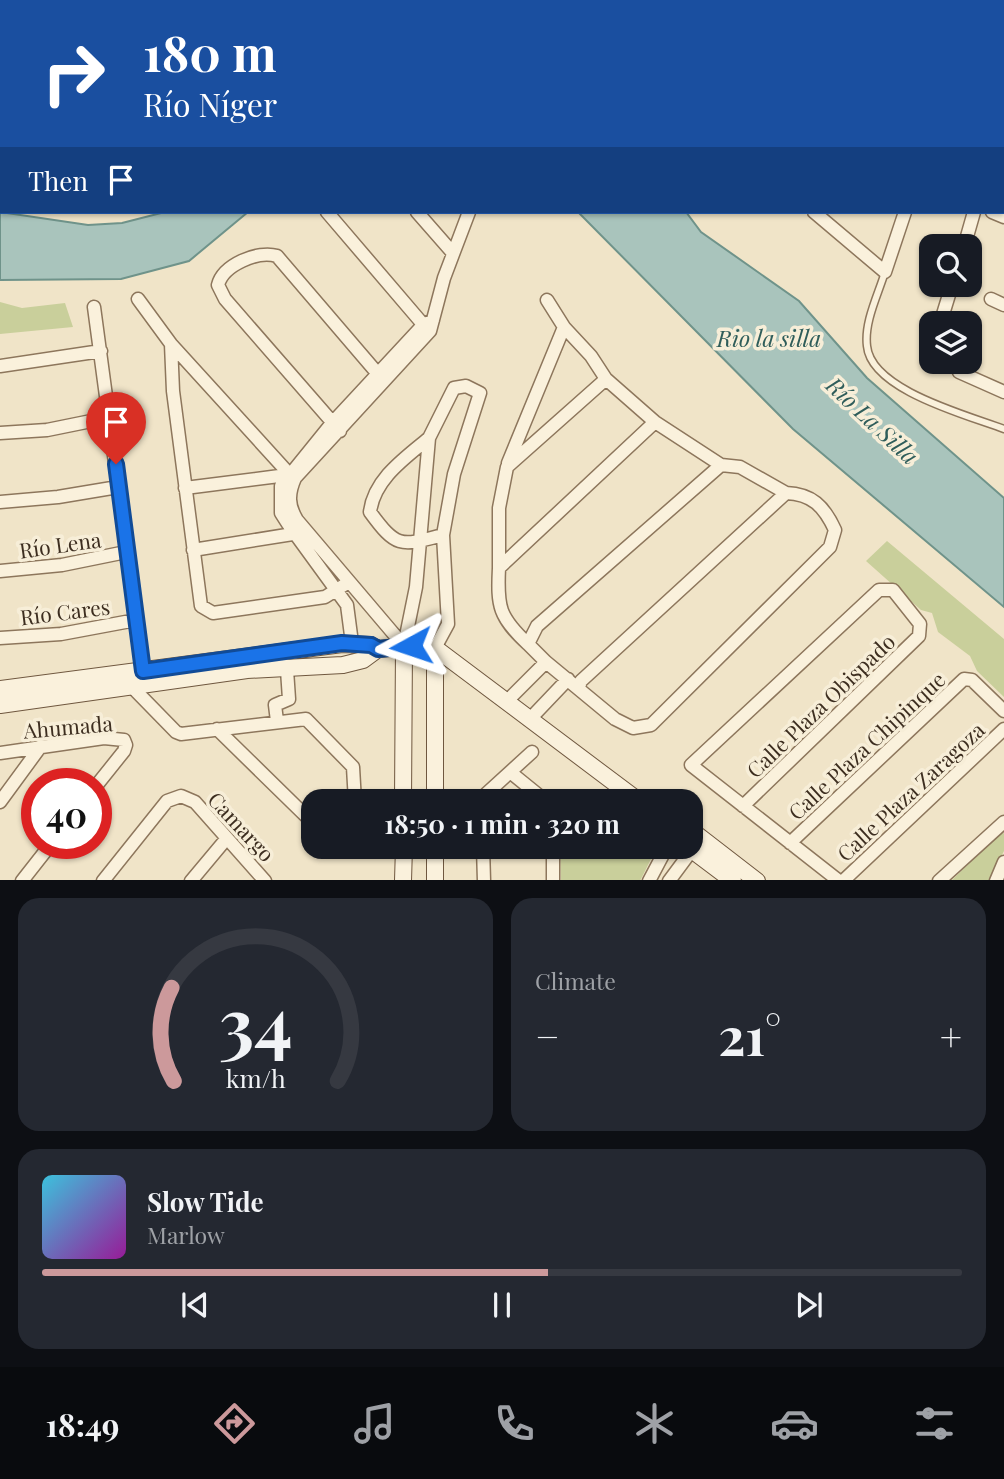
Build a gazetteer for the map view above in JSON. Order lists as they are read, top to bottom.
{
  "streets": {
    "street": [
      "Río Lena",
      "Río Cares",
      "Calle Plaza Obispado",
      "Ahumada",
      "Calle Plaza Chipinque",
      "Calle Plaza Zaragoza",
      "Camargo"
    ]
  },
  "water": ["Rio la silla", "Río La Silla"],
  "page": {
    "turn": ["180 m", "Río Níger"],
    "then": "Then",
    "limit": "40",
    "trip": "18:50 · 1 min · 320 m",
    "tile": "Climate",
    "heat": ["−", "21°", "+"],
    "song": ["Slow Tide", "Marlow"],
    "tabs": "18:49",
    "gauge": ["34", "km/h"]
  }
}
